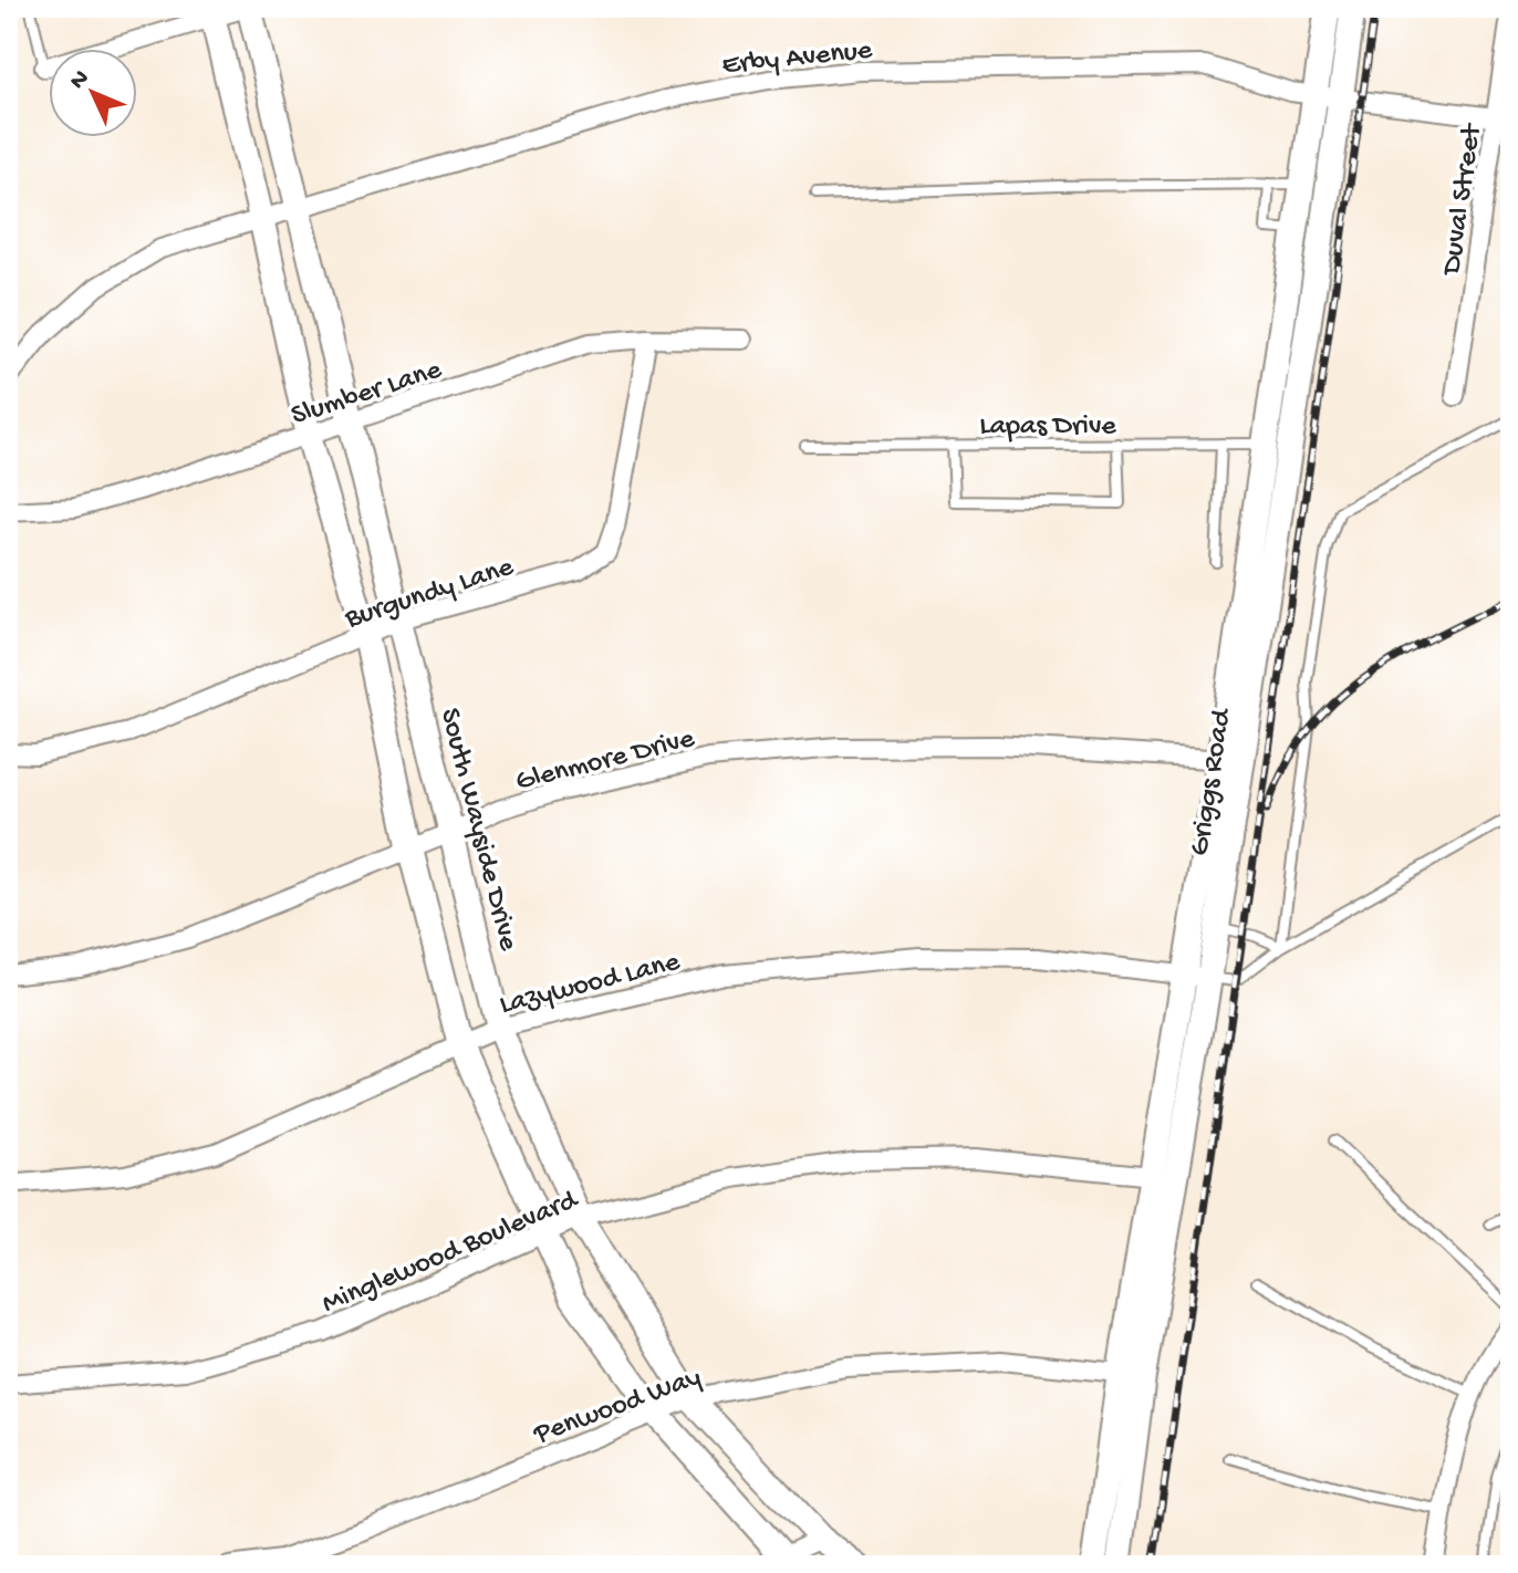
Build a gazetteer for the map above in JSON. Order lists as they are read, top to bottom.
{
  "streets": {
    "main road": ["Griggs Road", "South Wayside Drive"],
    "street": [
      "Erby Avenue",
      "Duval Street",
      "Slumber Lane",
      "Burgundy Lane",
      "Glenmore Drive",
      "Lazywood Lane",
      "Minglewood Boulevard",
      "Penwood Way"
    ],
    "lane": ["Lapas Drive"]
  },
  "crossings": [
    ["Erby Avenue", "Duval Street"],
    ["Erby Avenue", "Griggs Road"],
    ["Erby Avenue", "South Wayside Drive"],
    ["Slumber Lane", "Burgundy Lane"],
    ["Slumber Lane", "South Wayside Drive"],
    ["Lapas Drive", "Griggs Road"],
    ["Burgundy Lane", "South Wayside Drive"],
    ["Glenmore Drive", "Griggs Road"],
    ["Glenmore Drive", "South Wayside Drive"],
    ["Griggs Road", "Lazywood Lane"],
    ["Griggs Road", "Minglewood Boulevard"],
    ["Griggs Road", "Penwood Way"],
    ["South Wayside Drive", "Lazywood Lane"],
    ["South Wayside Drive", "Minglewood Boulevard"],
    ["South Wayside Drive", "Penwood Way"]
  ],
  "north": "top left"
}
